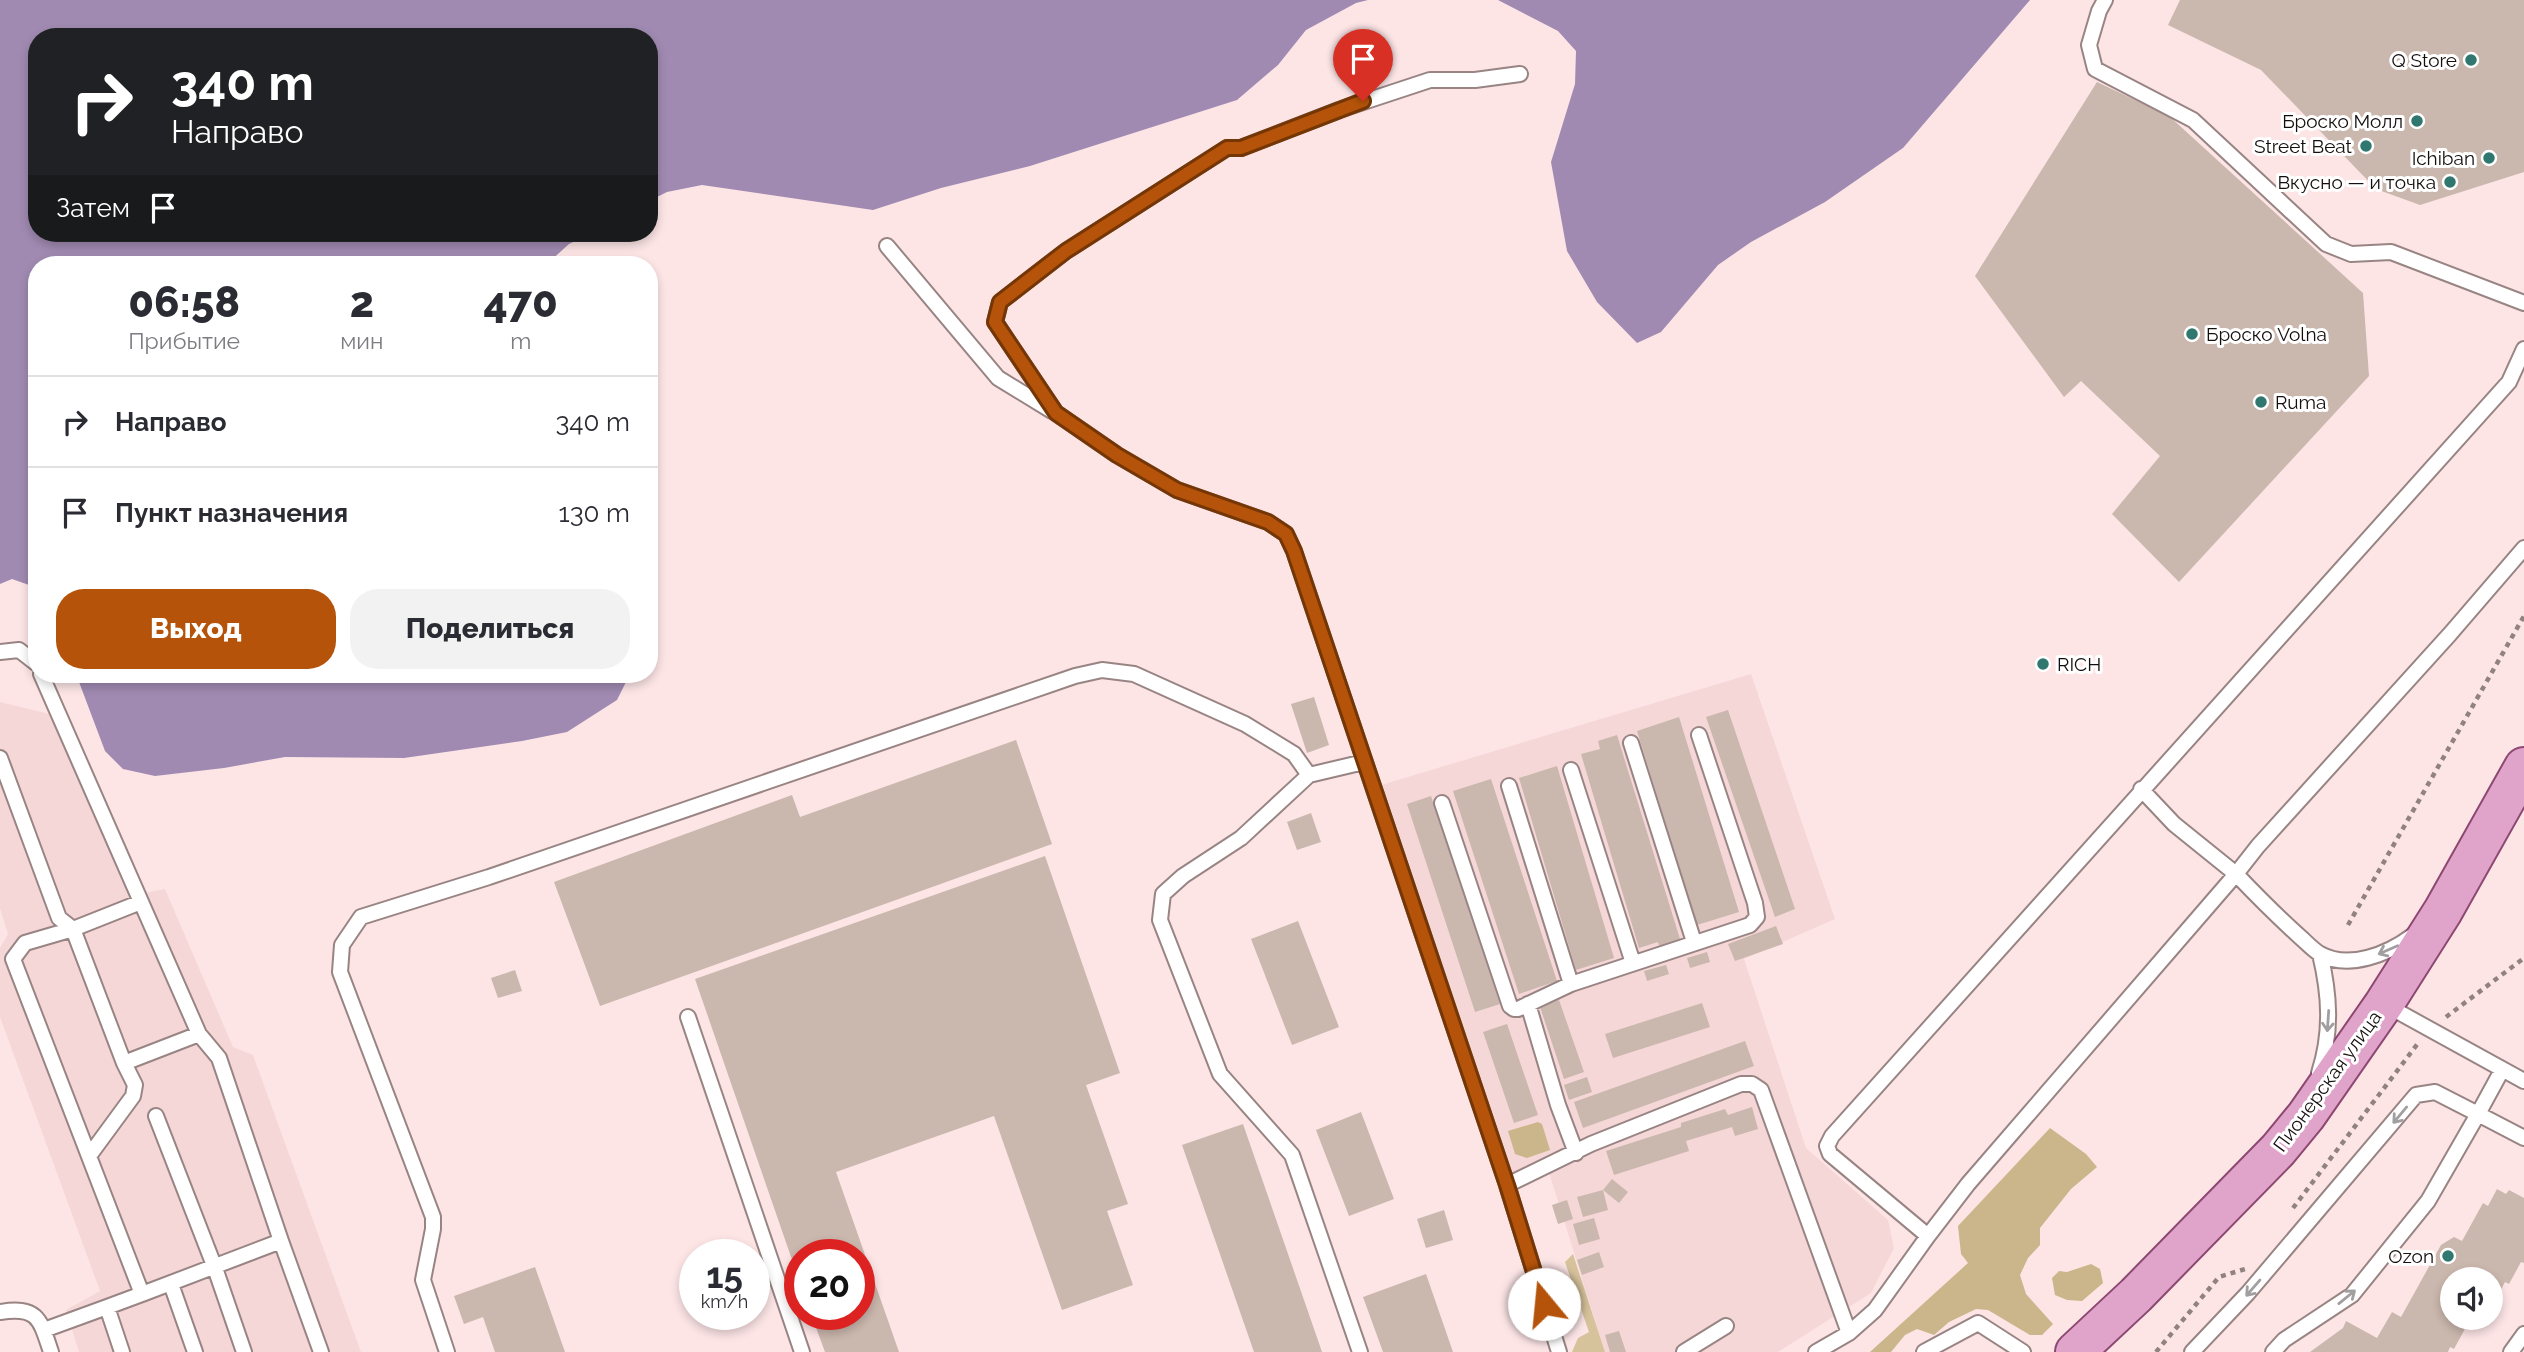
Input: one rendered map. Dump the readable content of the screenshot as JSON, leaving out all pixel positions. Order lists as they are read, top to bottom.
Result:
{
  "streets": {
    "main road": ["Пионерская улица"]
  },
  "places": [
    "Q Store",
    "Броско Молл",
    "Street Beat",
    "Ichiban",
    "Вкусно — и точка",
    "Броско Volna",
    "Ruma",
    "RICH",
    "Ozon"
  ],
  "page": {
    "turn": ["340 m", "Направо"],
    "then": "Затем",
    "eta": [
      "06:58",
      "Прибытие",
      "2",
      "мин",
      "470",
      "m"
    ],
    "list": [
      {
        "name": "Направо",
        "value": "340 m"
      },
      {
        "name": "Пункт назначения",
        "value": "130 m"
      }
    ],
    "buttons": ["Выход", "Поделиться"],
    "speed": "15 km/h",
    "limit": "20"
  }
}
